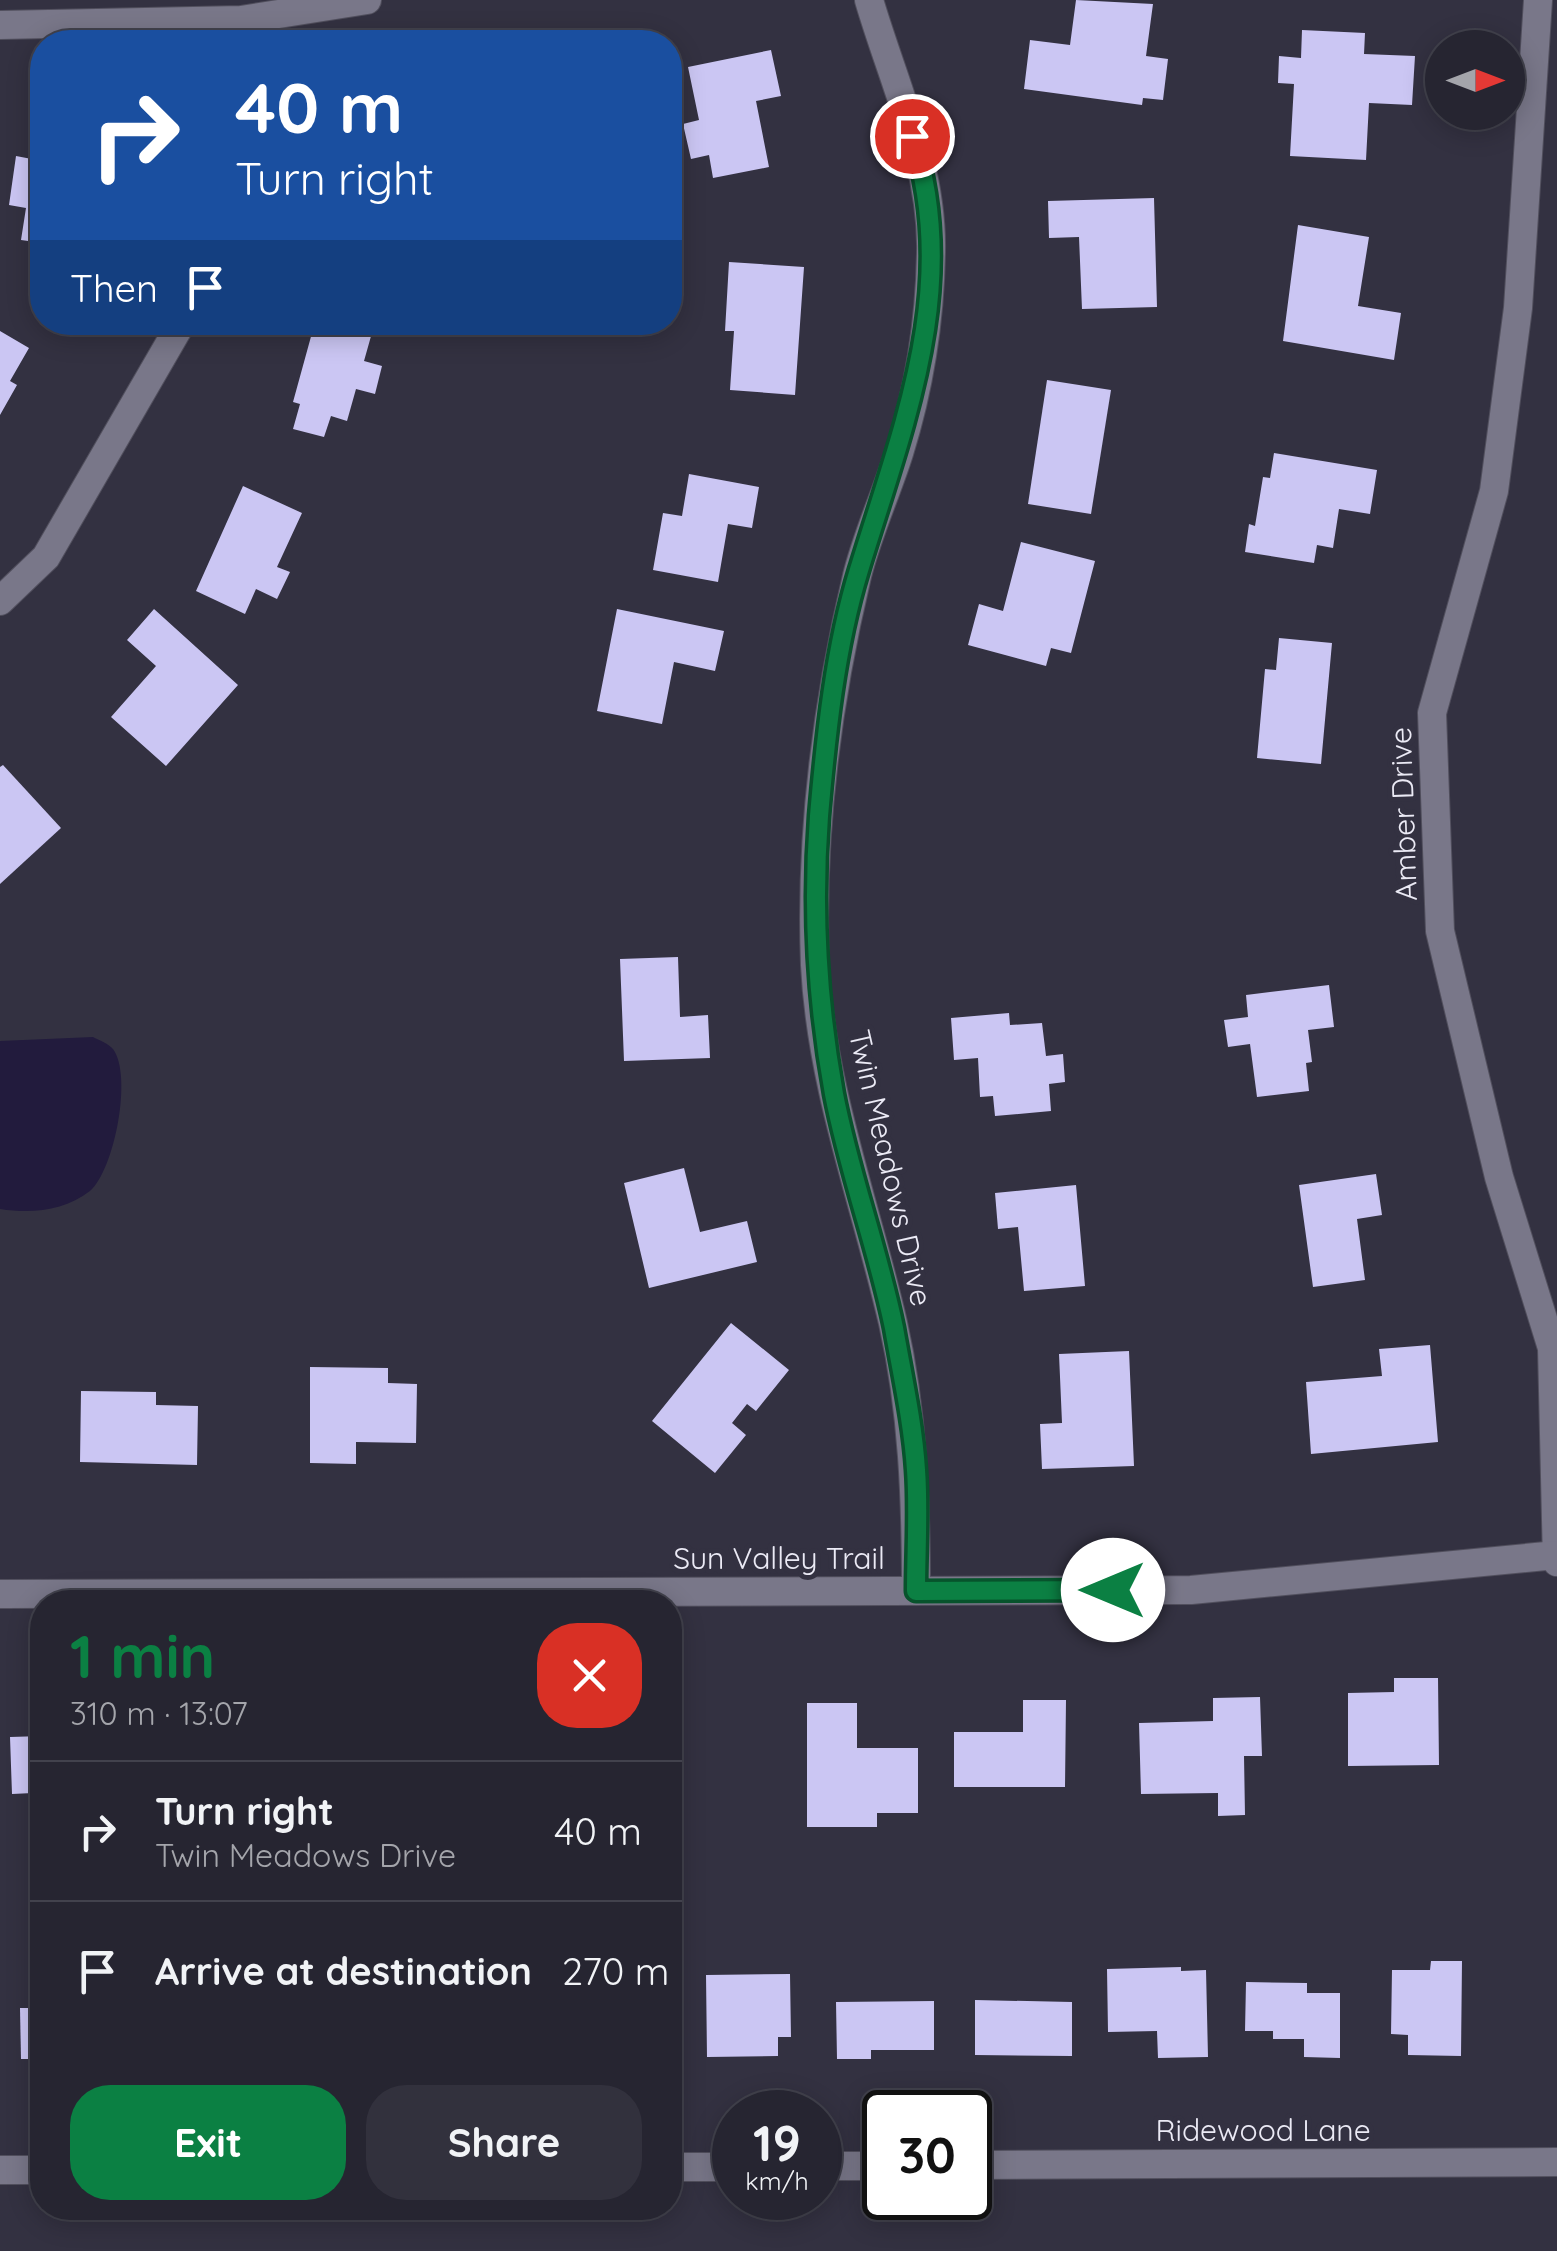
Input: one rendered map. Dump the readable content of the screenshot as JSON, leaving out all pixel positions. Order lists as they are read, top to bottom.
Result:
{
  "streets": {
    "street": [
      "Amber Drive",
      "Twin Meadows Drive",
      "Sun Valley Trail",
      "Ridewood Lane"
    ]
  },
  "crossings": [
    ["Amber Drive", "Sun Valley Trail"],
    ["Twin Meadows Drive", "Sun Valley Trail"]
  ],
  "north": "right",
  "page": {
    "turn": ["40 m", "Turn right"],
    "then": "Then",
    "heading": ["1 min", "310 m · 13:07"],
    "list": [
      {
        "name": "Turn right",
        "note": "Twin Meadows Drive",
        "value": "40 m"
      },
      {
        "name": "Arrive at destination",
        "value": "270 m"
      }
    ],
    "buttons": ["Exit", "Share"],
    "speed": "19 km/h",
    "limit": "30"
  }
}
